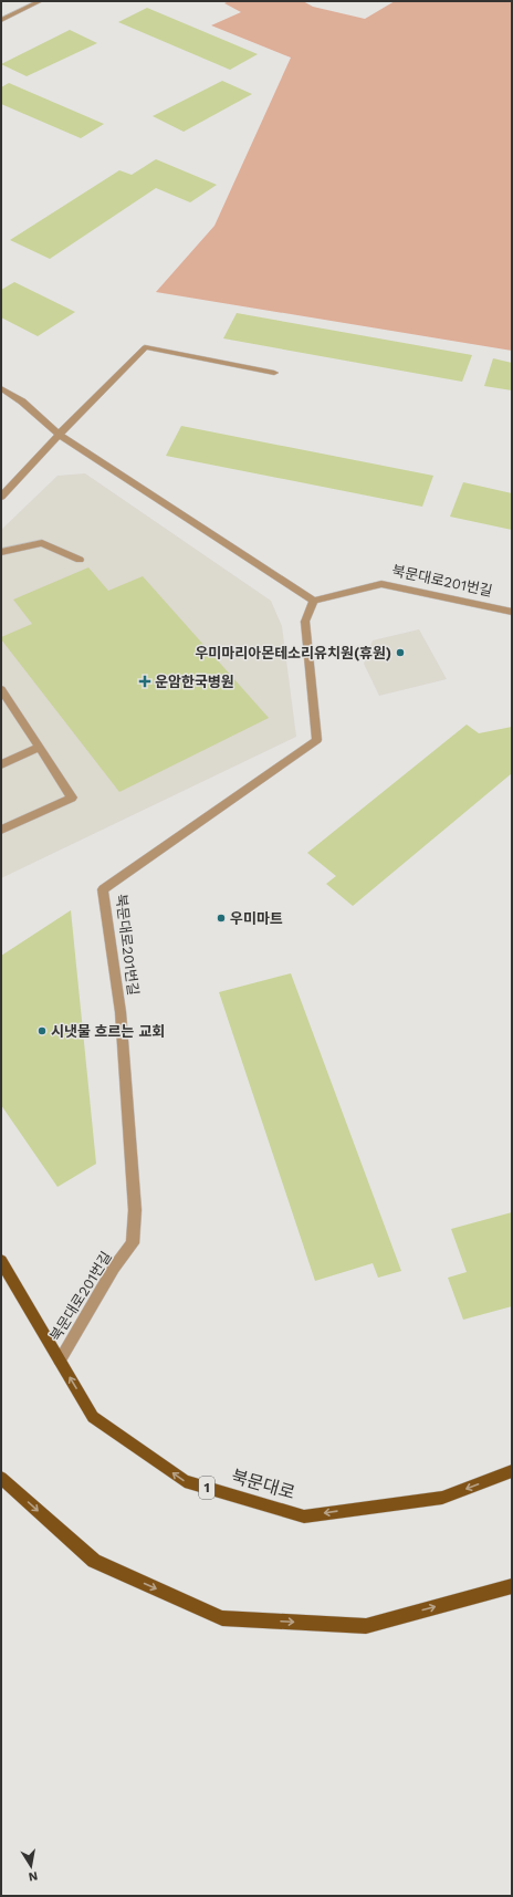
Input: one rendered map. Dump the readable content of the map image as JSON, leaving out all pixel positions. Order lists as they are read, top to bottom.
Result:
{
  "streets": {
    "main road": ["북문대로", "1"],
    "street": ["북문대로201번길"]
  },
  "crossings": [
    ["북문대로201번길", "북문대로"]
  ],
  "one_way": ["북문대로"],
  "places": {
    "other": ["우미마리아몬테소리유치원(휴원)", "우미마트", "시냇물 흐르는 교회"],
    "health": ["운암한국병원"]
  },
  "north": "bottom"
}
